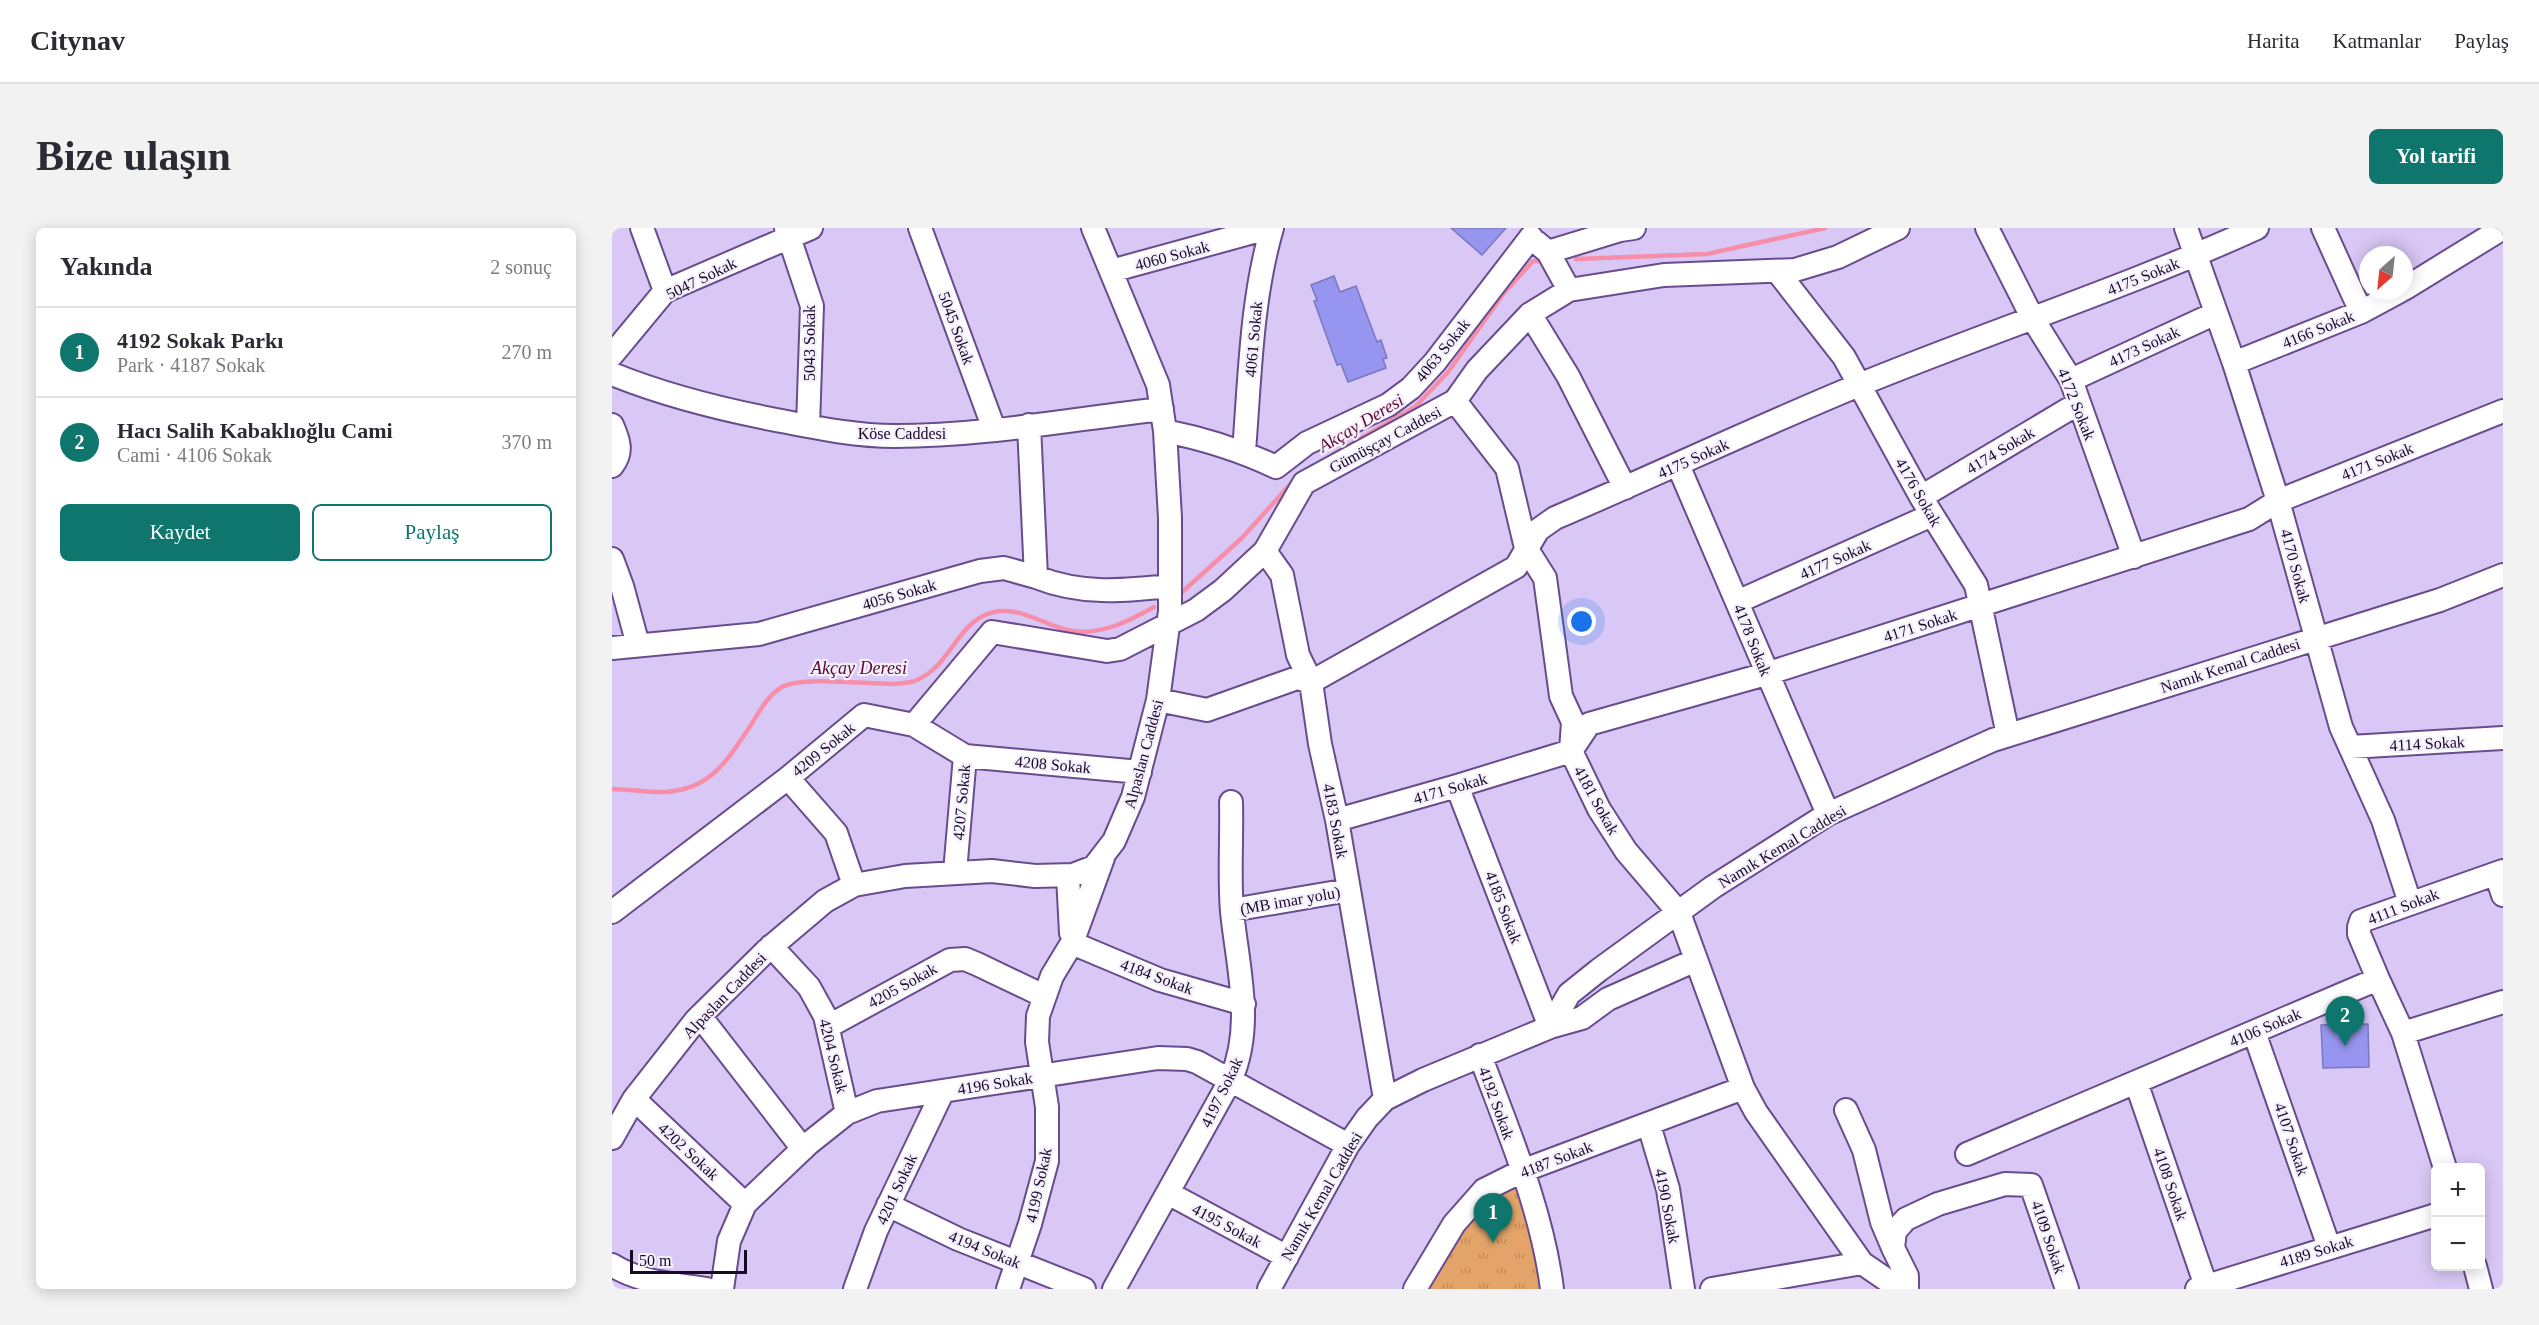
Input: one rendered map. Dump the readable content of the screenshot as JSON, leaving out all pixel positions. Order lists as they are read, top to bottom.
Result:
{
  "streets": {
    "street": [
      "4060 Sokak",
      "4175 Sokak",
      "5047 Sokak",
      "5045 Sokak",
      "4166 Sokak",
      "4061 Sokak",
      "5043 Sokak",
      "4173 Sokak",
      "4063 Sokak",
      "4172 Sokak",
      "Köse Caddesi",
      "Gümüşçay Caddesi",
      "4174 Sokak",
      "4171 Sokak",
      "4176 Sokak",
      "4177 Sokak",
      "4170 Sokak",
      "4056 Sokak",
      "4178 Sokak",
      "Namık Kemal Caddesi",
      "4114 Sokak",
      "4209 Sokak",
      "Alpaslan Caddesi",
      "4208 Sokak",
      "4181 Sokak",
      "4207 Sokak",
      "4183 Sokak",
      "(MB imar yolu)",
      "4111 Sokak",
      "4185 Sokak",
      "4184 Sokak",
      "4205 Sokak",
      "4106 Sokak",
      "4204 Sokak",
      "4196 Sokak",
      "4197 Sokak",
      "4192 Sokak",
      "4107 Sokak",
      "4202 Sokak",
      "4187 Sokak",
      "4108 Sokak",
      "4199 Sokak",
      "4201 Sokak",
      "4190 Sokak",
      "4195 Sokak",
      "4109 Sokak",
      "4194 Sokak",
      "4189 Sokak"
    ]
  },
  "crossings": [
    ["4060 Sokak", "4061 Sokak"],
    ["4060 Sokak", "Alpaslan Caddesi"],
    ["4175 Sokak", "4172 Sokak"],
    ["4175 Sokak", "4176 Sokak"],
    ["4175 Sokak", "4170 Sokak"],
    ["4175 Sokak", "4178 Sokak"],
    ["4175 Sokak", "Alpaslan Caddesi"],
    ["4175 Sokak", "4181 Sokak"],
    ["4175 Sokak", "4183 Sokak"],
    ["5047 Sokak", "5043 Sokak"],
    ["5045 Sokak", "Köse Caddesi"],
    ["4166 Sokak", "4170 Sokak"],
    ["4061 Sokak", "4063 Sokak"],
    ["5043 Sokak", "Köse Caddesi"],
    ["4173 Sokak", "4172 Sokak"],
    ["4173 Sokak", "4170 Sokak"],
    ["4063 Sokak", "Köse Caddesi"],
    ["4063 Sokak", "Alpaslan Caddesi"],
    ["4172 Sokak", "4174 Sokak"],
    ["4172 Sokak", "4171 Sokak"],
    ["Köse Caddesi", "Alpaslan Caddesi"],
    ["Gümüşçay Caddesi", "4176 Sokak"],
    ["Gümüşçay Caddesi", "Alpaslan Caddesi"],
    ["Gümüşçay Caddesi", "4181 Sokak"],
    ["Gümüşçay Caddesi", "4183 Sokak"],
    ["4174 Sokak", "4176 Sokak"],
    ["4174 Sokak", "4177 Sokak"],
    ["4171 Sokak", "4176 Sokak"],
    ["4171 Sokak", "4170 Sokak"],
    ["4171 Sokak", "4178 Sokak"],
    ["4171 Sokak", "4181 Sokak"],
    ["4171 Sokak", "4183 Sokak"],
    ["4171 Sokak", "4185 Sokak"],
    ["4176 Sokak", "4177 Sokak"],
    ["4176 Sokak", "Namık Kemal Caddesi"],
    ["4177 Sokak", "4178 Sokak"],
    ["4170 Sokak", "Namık Kemal Caddesi"],
    ["4170 Sokak", "4114 Sokak"],
    ["4170 Sokak", "4111 Sokak"],
    ["4056 Sokak", "Alpaslan Caddesi"],
    ["4178 Sokak", "Namık Kemal Caddesi"],
    ["Namık Kemal Caddesi", "4181 Sokak"],
    ["Namık Kemal Caddesi", "4183 Sokak"],
    ["Namık Kemal Caddesi", "4185 Sokak"],
    ["Namık Kemal Caddesi", "4196 Sokak"],
    ["Namık Kemal Caddesi", "4192 Sokak"],
    ["Namık Kemal Caddesi", "4195 Sokak"],
    ["4209 Sokak", "4207 Sokak"],
    ["Alpaslan Caddesi", "4208 Sokak"],
    ["Alpaslan Caddesi", "4207 Sokak"],
    ["Alpaslan Caddesi", "4204 Sokak"],
    ["Alpaslan Caddesi", "4202 Sokak"],
    ["Alpaslan Caddesi", "4199 Sokak"],
    ["4208 Sokak", "4207 Sokak"],
    ["4181 Sokak", "4187 Sokak"],
    ["4183 Sokak", "(MB imar yolu)"],
    ["(MB imar yolu)", "4197 Sokak"],
    ["4111 Sokak", "4106 Sokak"],
    ["4184 Sokak", "4197 Sokak"],
    ["4184 Sokak", "4199 Sokak"],
    ["4205 Sokak", "4204 Sokak"],
    ["4205 Sokak", "4199 Sokak"],
    ["4106 Sokak", "4107 Sokak"],
    ["4106 Sokak", "4108 Sokak"],
    ["4204 Sokak", "4196 Sokak"],
    ["4196 Sokak", "4197 Sokak"],
    ["4196 Sokak", "4202 Sokak"],
    ["4196 Sokak", "4199 Sokak"],
    ["4196 Sokak", "4201 Sokak"],
    ["4197 Sokak", "4195 Sokak"],
    ["4192 Sokak", "4187 Sokak"],
    ["4107 Sokak", "4189 Sokak"],
    ["4187 Sokak", "4190 Sokak"],
    ["4108 Sokak", "4189 Sokak"],
    ["4199 Sokak", "4194 Sokak"],
    ["4201 Sokak", "4194 Sokak"]
  ],
  "water": ["Akçay Deresi"],
  "scale_bar": "50 m",
  "north": "bottom left",
  "page": {
    "header": "Citynav",
    "nav": ["Harita", "Katmanlar", "Paylaş"],
    "buttons": [
      "Yol tarifi",
      ["Kaydet", "Paylaş"]
    ],
    "title": "Bize ulaşın",
    "heading": ["Yakında", "2 sonuç"],
    "list": [
      {
        "mark": "1",
        "name": "4192 Sokak Parkı",
        "note": "Park · 4187 Sokak",
        "value": "270 m"
      },
      {
        "mark": "2",
        "name": "Hacı Salih Kabaklıoğlu Cami",
        "note": "Cami · 4106 Sokak",
        "value": "370 m"
      }
    ],
    "pins": ["2", "1"],
    "map_buttons": ["+", "−"],
    "scale": "50 m"
  }
}
